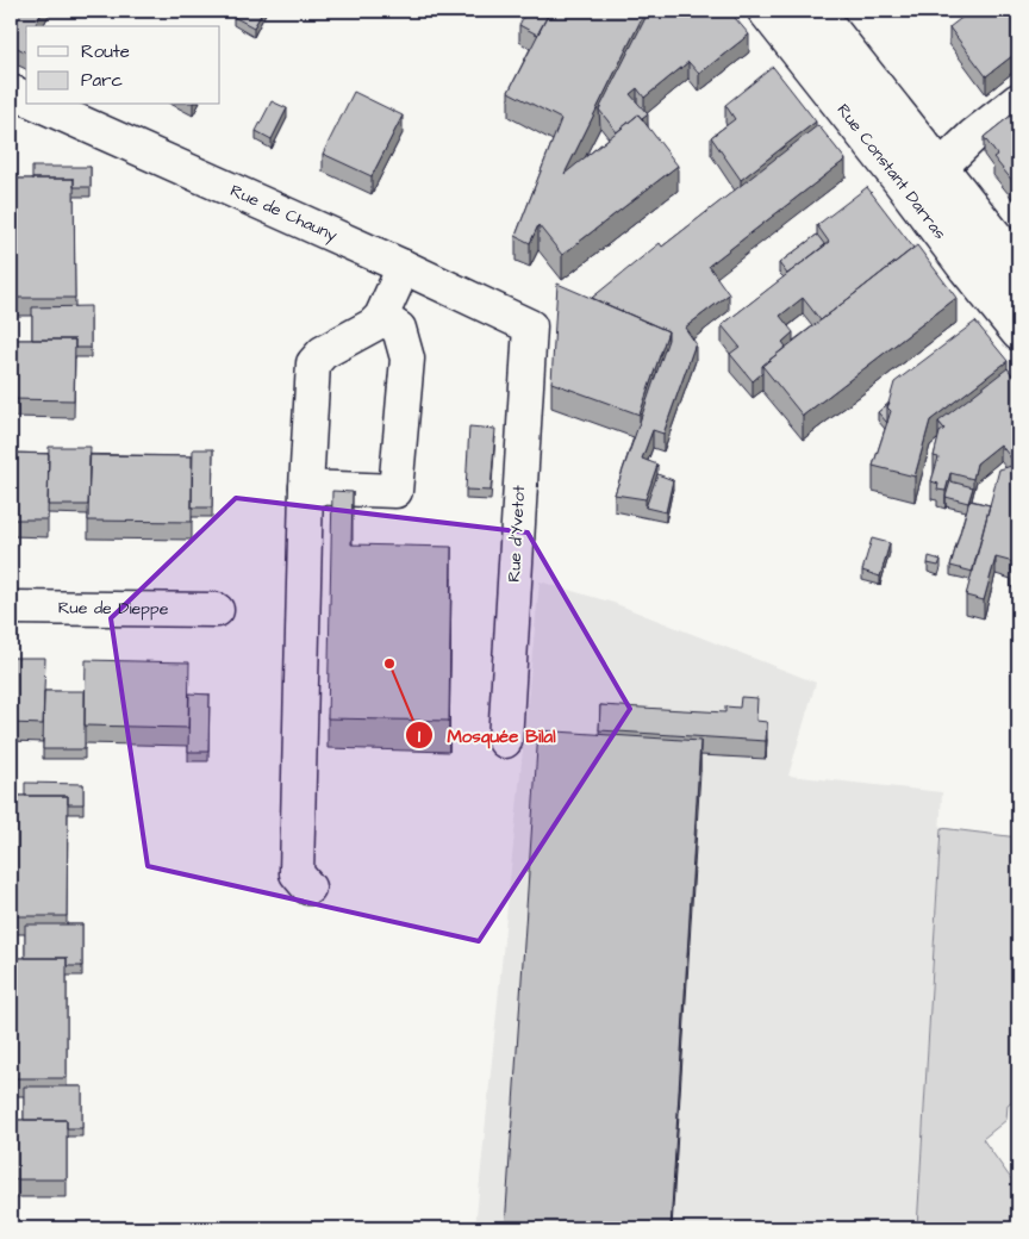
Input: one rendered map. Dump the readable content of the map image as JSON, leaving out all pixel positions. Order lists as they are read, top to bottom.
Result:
{
  "streets": {
    "street": [
      "Rue Constant Darras",
      "Rue de Chauny",
      "Rue d'Yvetot",
      "Rue de Dieppe"
    ]
  },
  "crossings": [
    ["Rue de Chauny", "Rue d'Yvetot"]
  ],
  "places": ["Mosquée Bilal"],
  "legend": ["Route", "Parc"]
}
